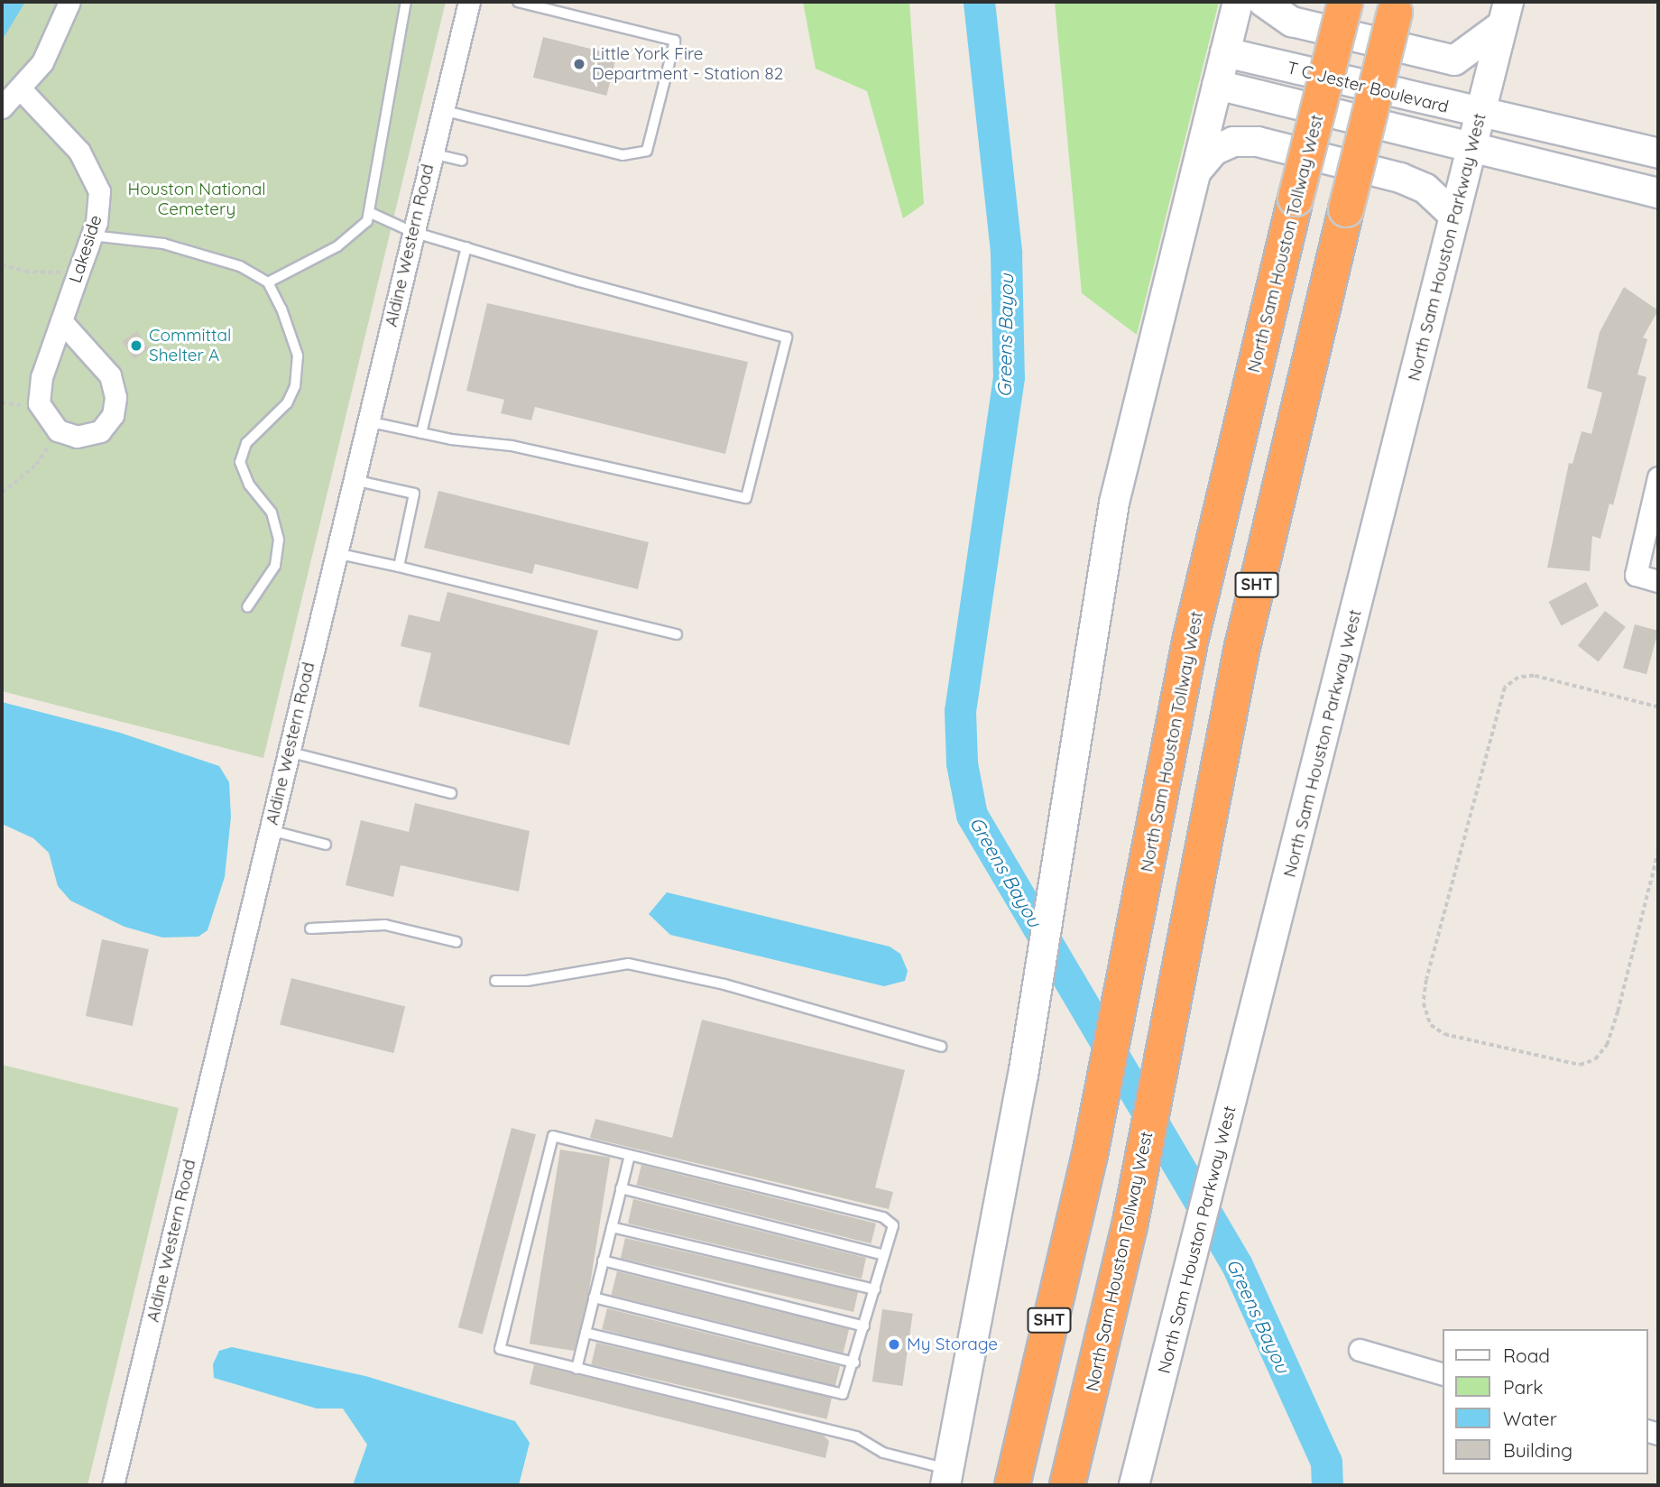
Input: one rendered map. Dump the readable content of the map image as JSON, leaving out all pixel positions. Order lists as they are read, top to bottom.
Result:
{
  "streets": {
    "highway": ["North Sam Houston Tollway West", "SHT"],
    "main road": ["T C Jester Boulevard", "North Sam Houston Parkway West"],
    "street": ["Aldine Western Road", "Lakeside"]
  },
  "crossings": [
    ["T C Jester Boulevard", "North Sam Houston Parkway West"]
  ],
  "water": ["Greens Bayou"],
  "parks": ["Houston National Cemetery"],
  "places": ["Little York Fire Department - Station 82", "Committal Shelter A", "My Storage"],
  "legend": [
    "Road",
    "Park",
    "Water",
    "Building"
  ]
}
